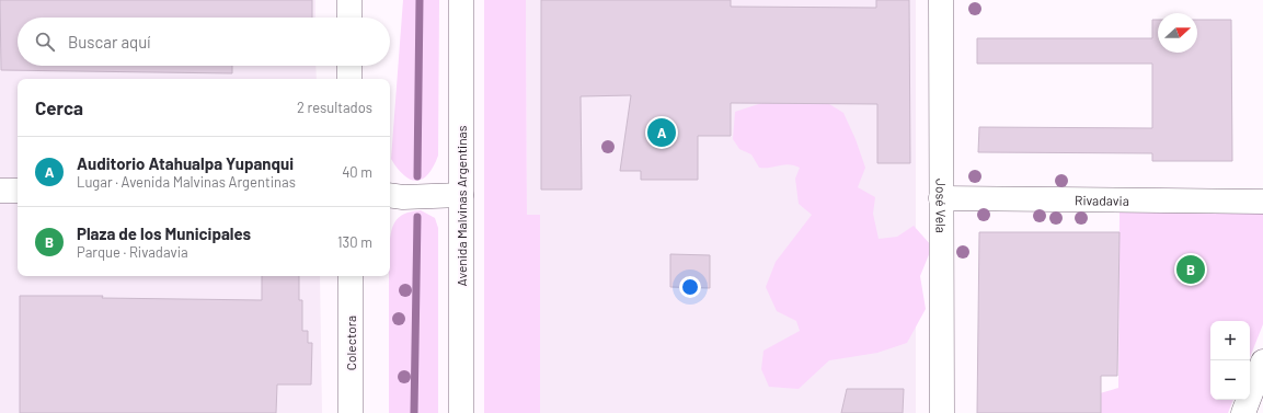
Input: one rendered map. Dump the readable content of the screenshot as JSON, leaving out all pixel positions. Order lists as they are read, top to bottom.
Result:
{
  "streets": {
    "street": [
      "Rivadavia",
      "Avenida Malvinas Argentinas",
      "José Vela",
      "Colectora"
    ]
  },
  "crossings": [
    ["Rivadavia", "José Vela"]
  ],
  "north": "right",
  "page": {
    "search": "Buscar aquí",
    "heading": ["Cerca", "2 resultados"],
    "pins": ["A", "B"],
    "list": [
      {
        "mark": "A",
        "name": "Auditorio Atahualpa Yupanqui",
        "note": "Lugar · Avenida Malvinas Argentinas",
        "value": "40 m"
      },
      {
        "mark": "B",
        "name": "Plaza de los Municipales",
        "note": "Parque · Rivadavia",
        "value": "130 m"
      }
    ],
    "map_buttons": ["+", "−"]
  }
}
